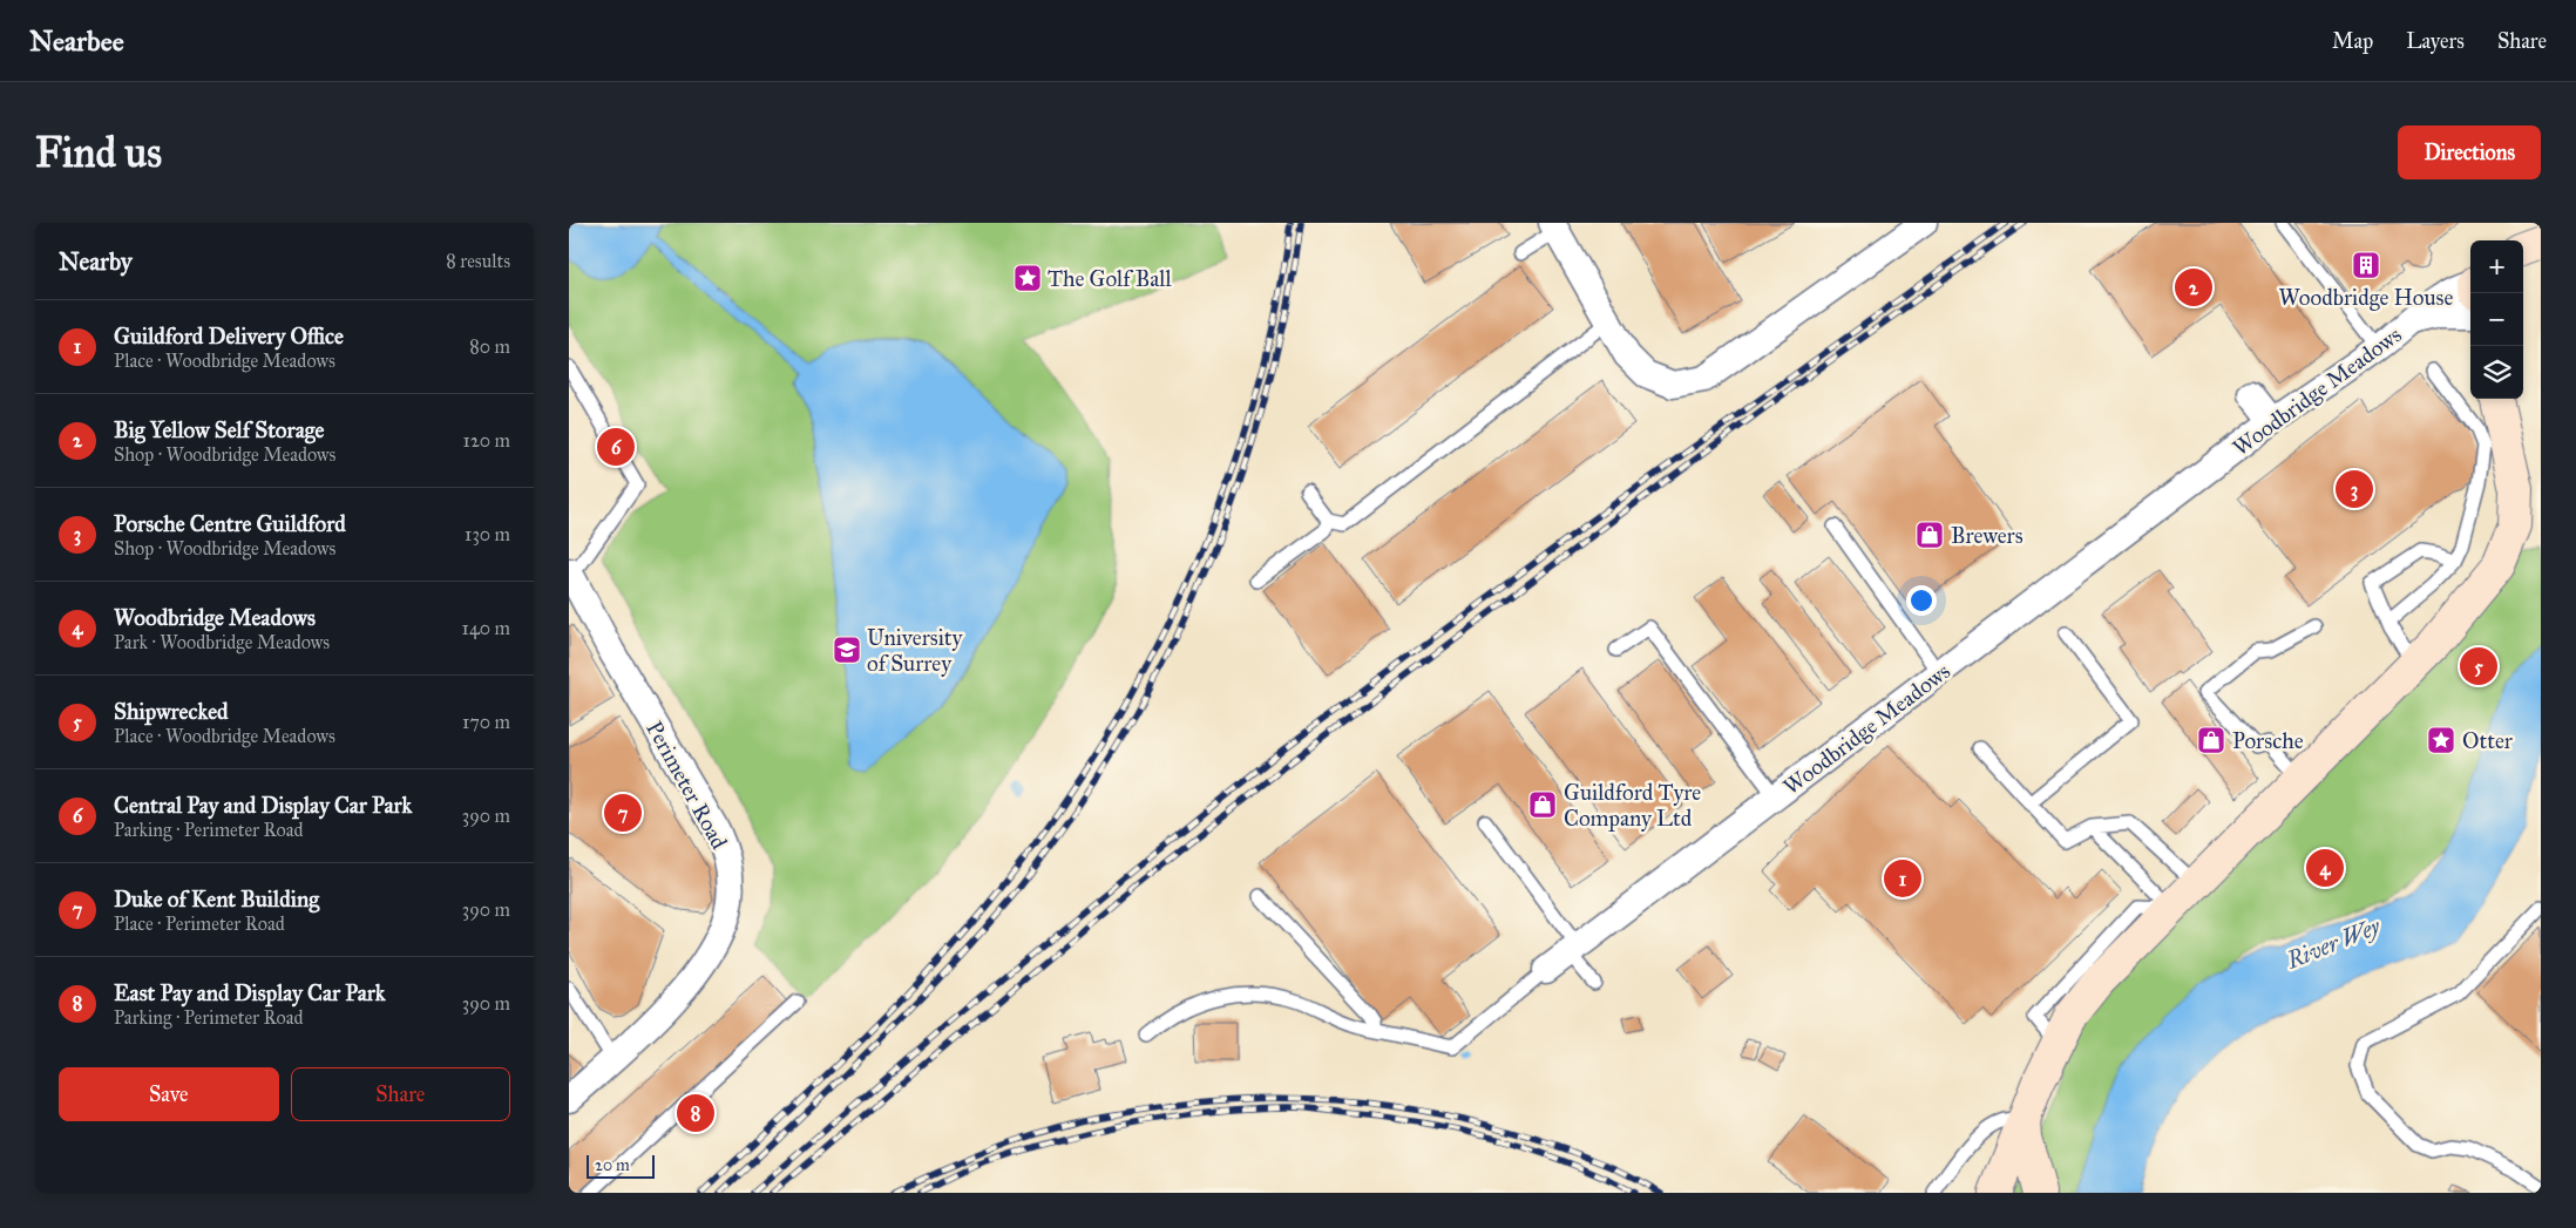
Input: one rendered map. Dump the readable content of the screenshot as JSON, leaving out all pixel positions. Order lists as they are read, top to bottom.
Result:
{
  "streets": {
    "street": ["Woodbridge Meadows", "Perimeter Road"]
  },
  "water": ["River Wey"],
  "places": {
    "building": ["Woodbridge House"],
    "place": ["The Golf Ball", "Otter"],
    "shop": ["Brewers", "Porsche", "Guildford Tyre Company Ltd"],
    "school or university": ["University of Surrey"]
  },
  "scale_bar": "20 m",
  "page": {
    "header": "Nearbee",
    "nav": ["Map", "Layers", "Share"],
    "buttons": [
      "Directions",
      ["Save", "Share"]
    ],
    "title": "Find us",
    "heading": ["Nearby", "8 results"],
    "map_buttons": ["+", "−"],
    "pins": [
      "2",
      "6",
      "3",
      "5",
      "7",
      "4",
      "1",
      "8"
    ],
    "list": [
      {
        "mark": "1",
        "name": "Guildford Delivery Office",
        "note": "Place · Woodbridge Meadows",
        "value": "80 m"
      },
      {
        "mark": "2",
        "name": "Big Yellow Self Storage",
        "note": "Shop · Woodbridge Meadows",
        "value": "120 m"
      },
      {
        "mark": "3",
        "name": "Porsche Centre Guildford",
        "note": "Shop · Woodbridge Meadows",
        "value": "130 m"
      },
      {
        "mark": "4",
        "name": "Woodbridge Meadows",
        "note": "Park · Woodbridge Meadows",
        "value": "140 m"
      },
      {
        "mark": "5",
        "name": "Shipwrecked",
        "note": "Place · Woodbridge Meadows",
        "value": "170 m"
      },
      {
        "mark": "6",
        "name": "Central Pay and Display Car Park",
        "note": "Parking · Perimeter Road",
        "value": "390 m"
      },
      {
        "mark": "7",
        "name": "Duke of Kent Building",
        "note": "Place · Perimeter Road",
        "value": "390 m"
      },
      {
        "mark": "8",
        "name": "East Pay and Display Car Park",
        "note": "Parking · Perimeter Road",
        "value": "390 m"
      }
    ],
    "scale": "20 m"
  }
}
